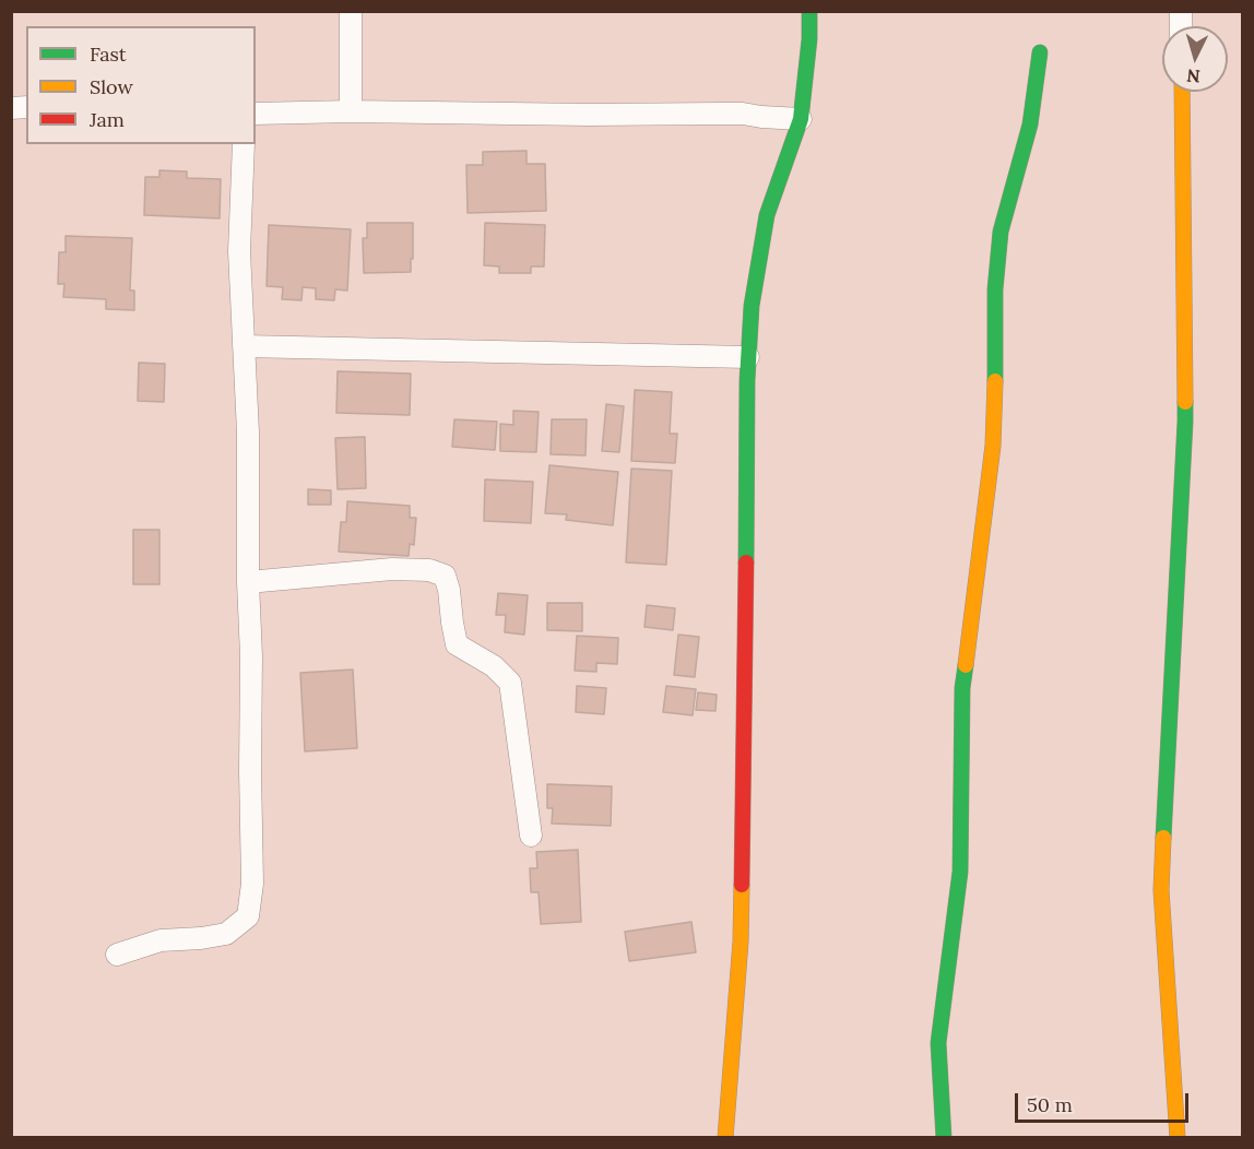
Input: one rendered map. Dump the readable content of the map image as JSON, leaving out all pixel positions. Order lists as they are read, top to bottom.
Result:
{
  "legend": ["Fast", "Slow", "Jam"],
  "scale_bar": "50 m",
  "north": "bottom"
}
